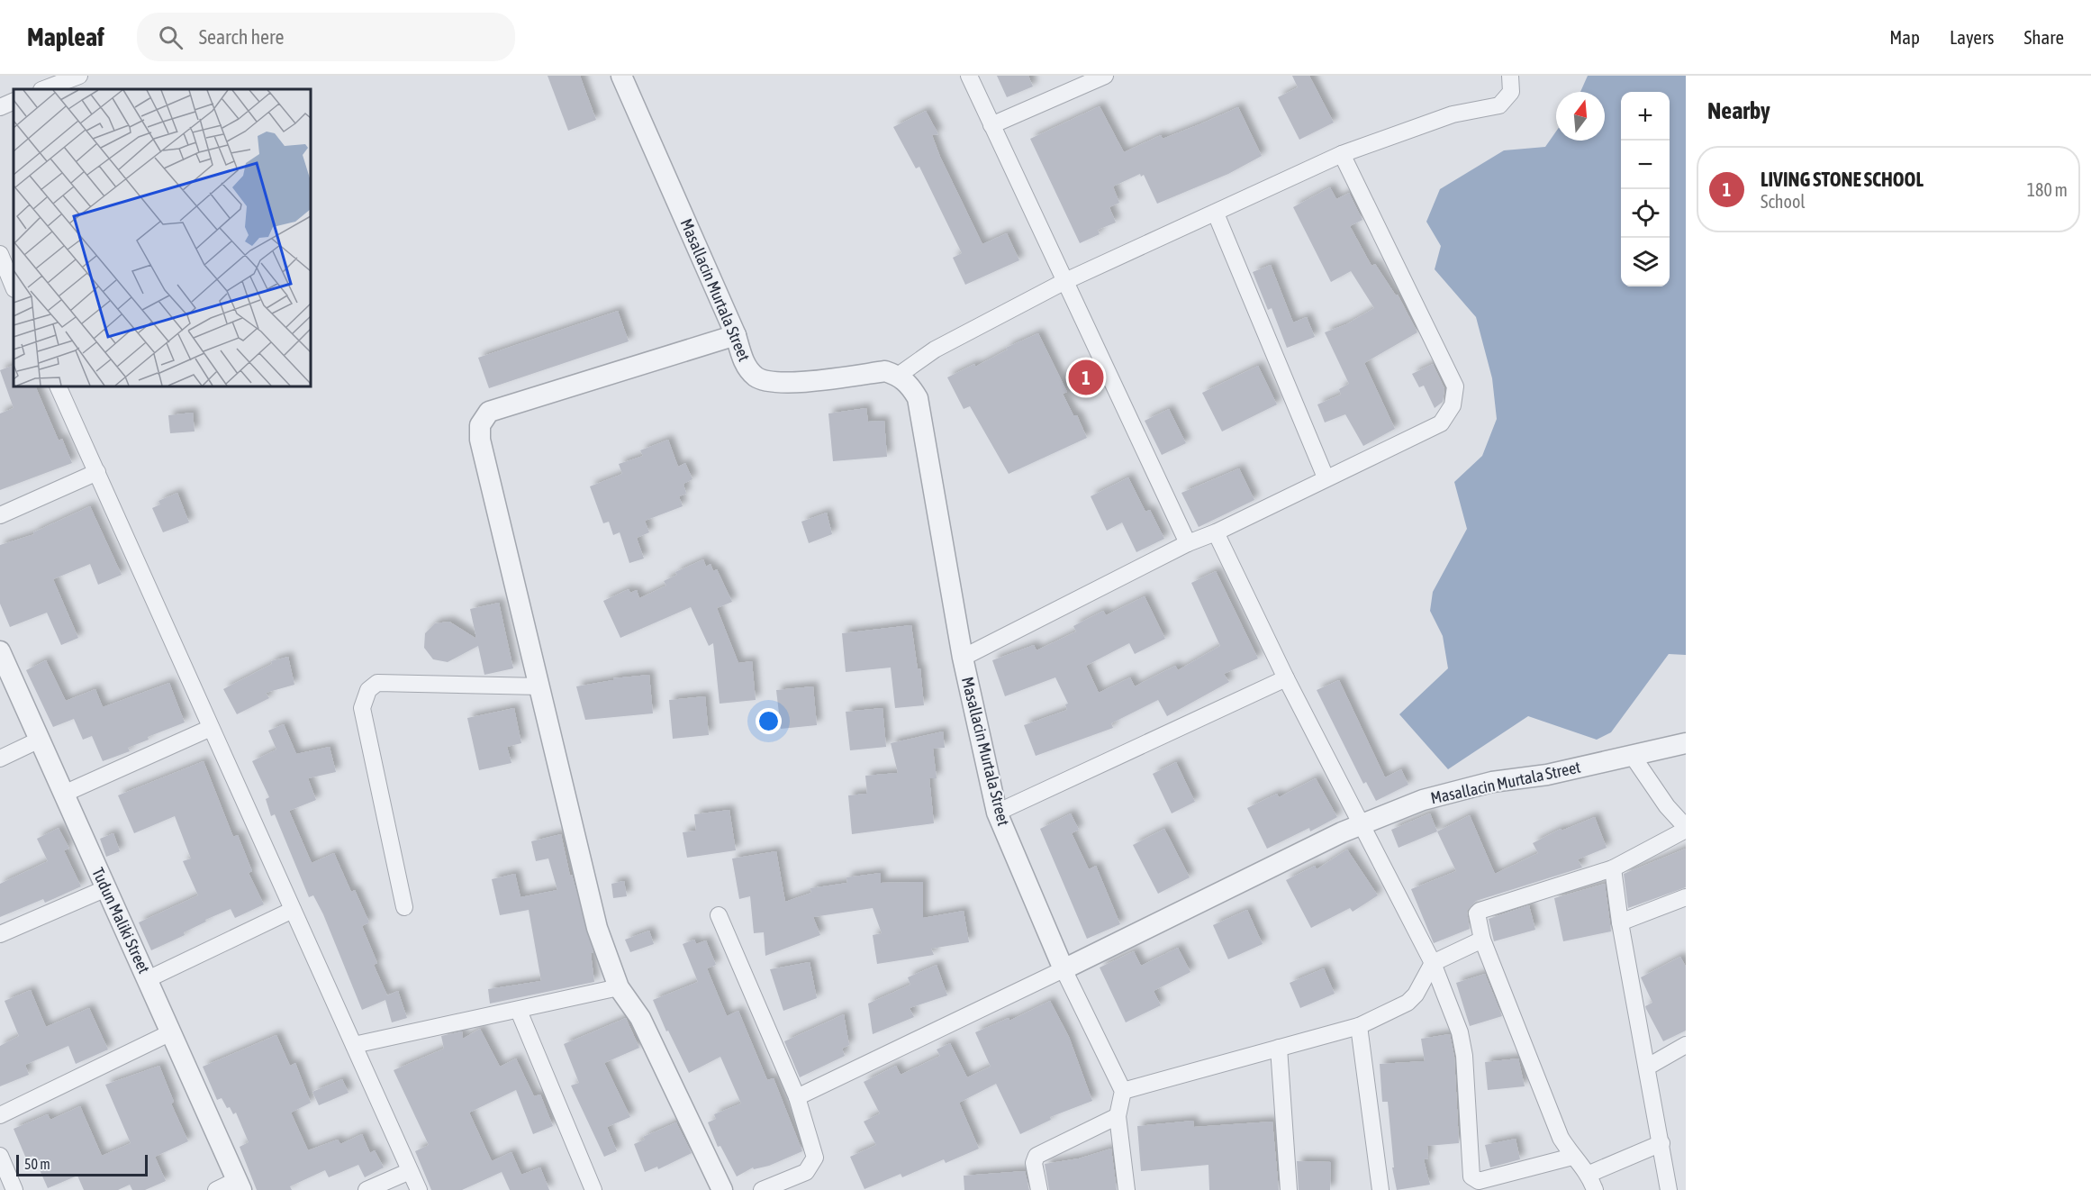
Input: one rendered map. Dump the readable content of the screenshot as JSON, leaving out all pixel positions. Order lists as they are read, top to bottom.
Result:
{
  "streets": {
    "street": ["Masallacin Murtala Street", "Tudun Maliki Street"]
  },
  "scale_bar": "50 m",
  "north": "top",
  "page": {
    "header": "Mapleaf",
    "search": "Search here",
    "nav": ["Map", "Layers", "Share"],
    "heading": "Nearby",
    "map_buttons": ["+", "−"],
    "list": [
      {
        "mark": "1",
        "name": "LIVING STONE SCHOOL",
        "note": "School",
        "value": "180 m"
      }
    ],
    "pins": "1",
    "scale": "50 m"
  }
}
